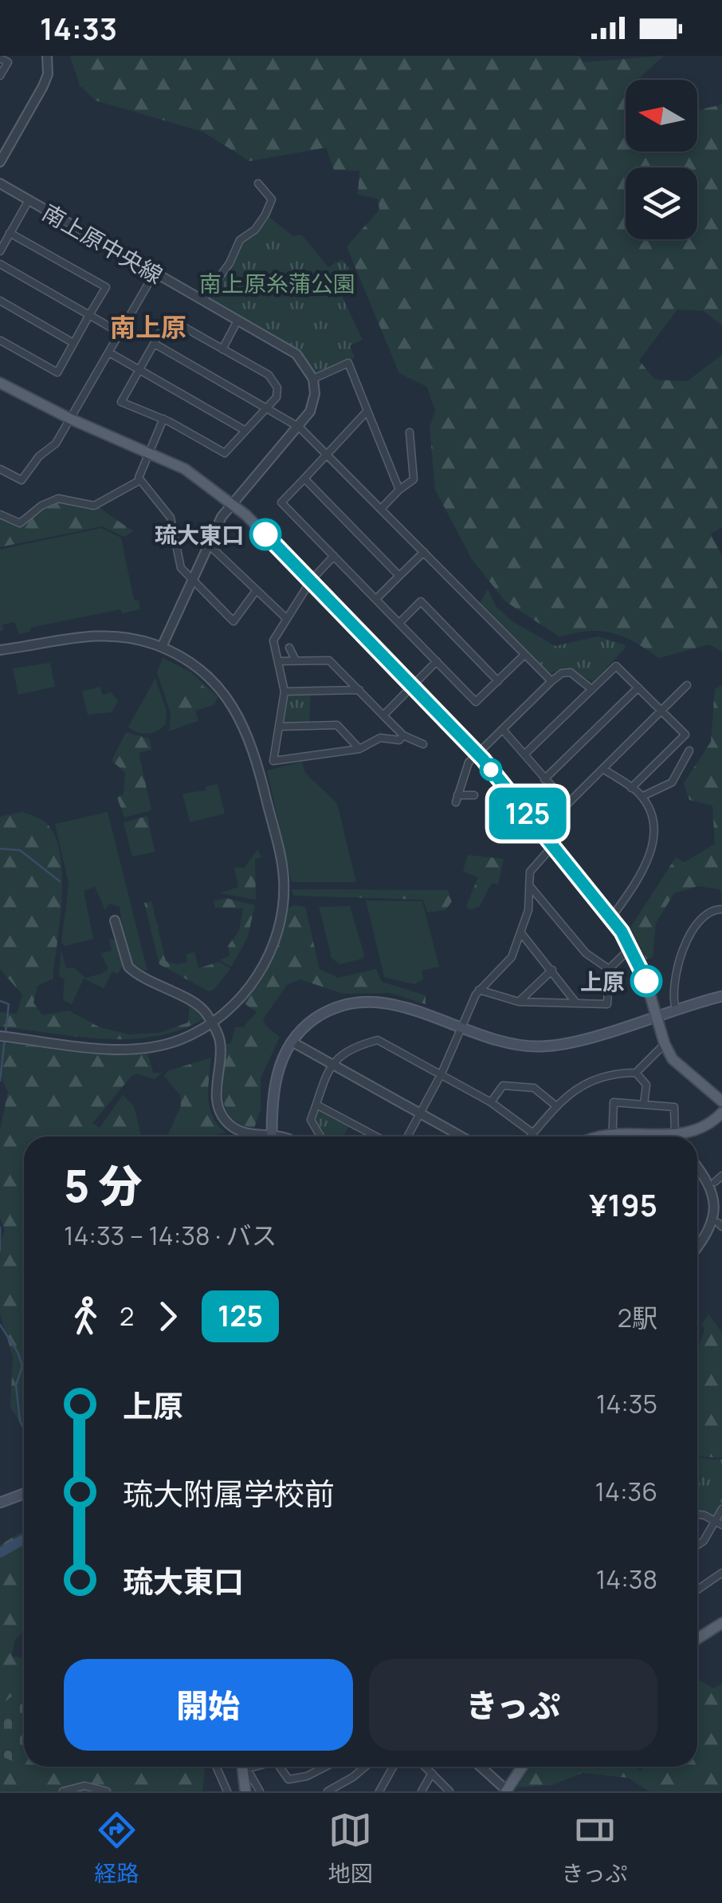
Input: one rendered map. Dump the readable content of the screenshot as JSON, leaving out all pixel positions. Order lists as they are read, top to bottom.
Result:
{
  "streets": {
    "street": ["南上原中央線"]
  },
  "districts": ["南上原"],
  "parks": ["南上原糸蒲公園"],
  "places": ["琉大東口", "上原"],
  "lines": ["bus line 125"],
  "north": "left",
  "page": {
    "status": "14:33",
    "on_map": "125",
    "heading": ["5 分", "14:33 – 14:38 · バス", "¥195"],
    "legs": ["2", "125", "2駅"],
    "list": [
      {
        "name": "上原",
        "value": "14:35"
      },
      {
        "name": "琉大附属学校前",
        "value": "14:36"
      },
      {
        "name": "琉大東口",
        "value": "14:38"
      }
    ],
    "buttons": ["開始", "きっぷ"],
    "tabs": ["経路", "地図", "きっぷ"]
  }
}
